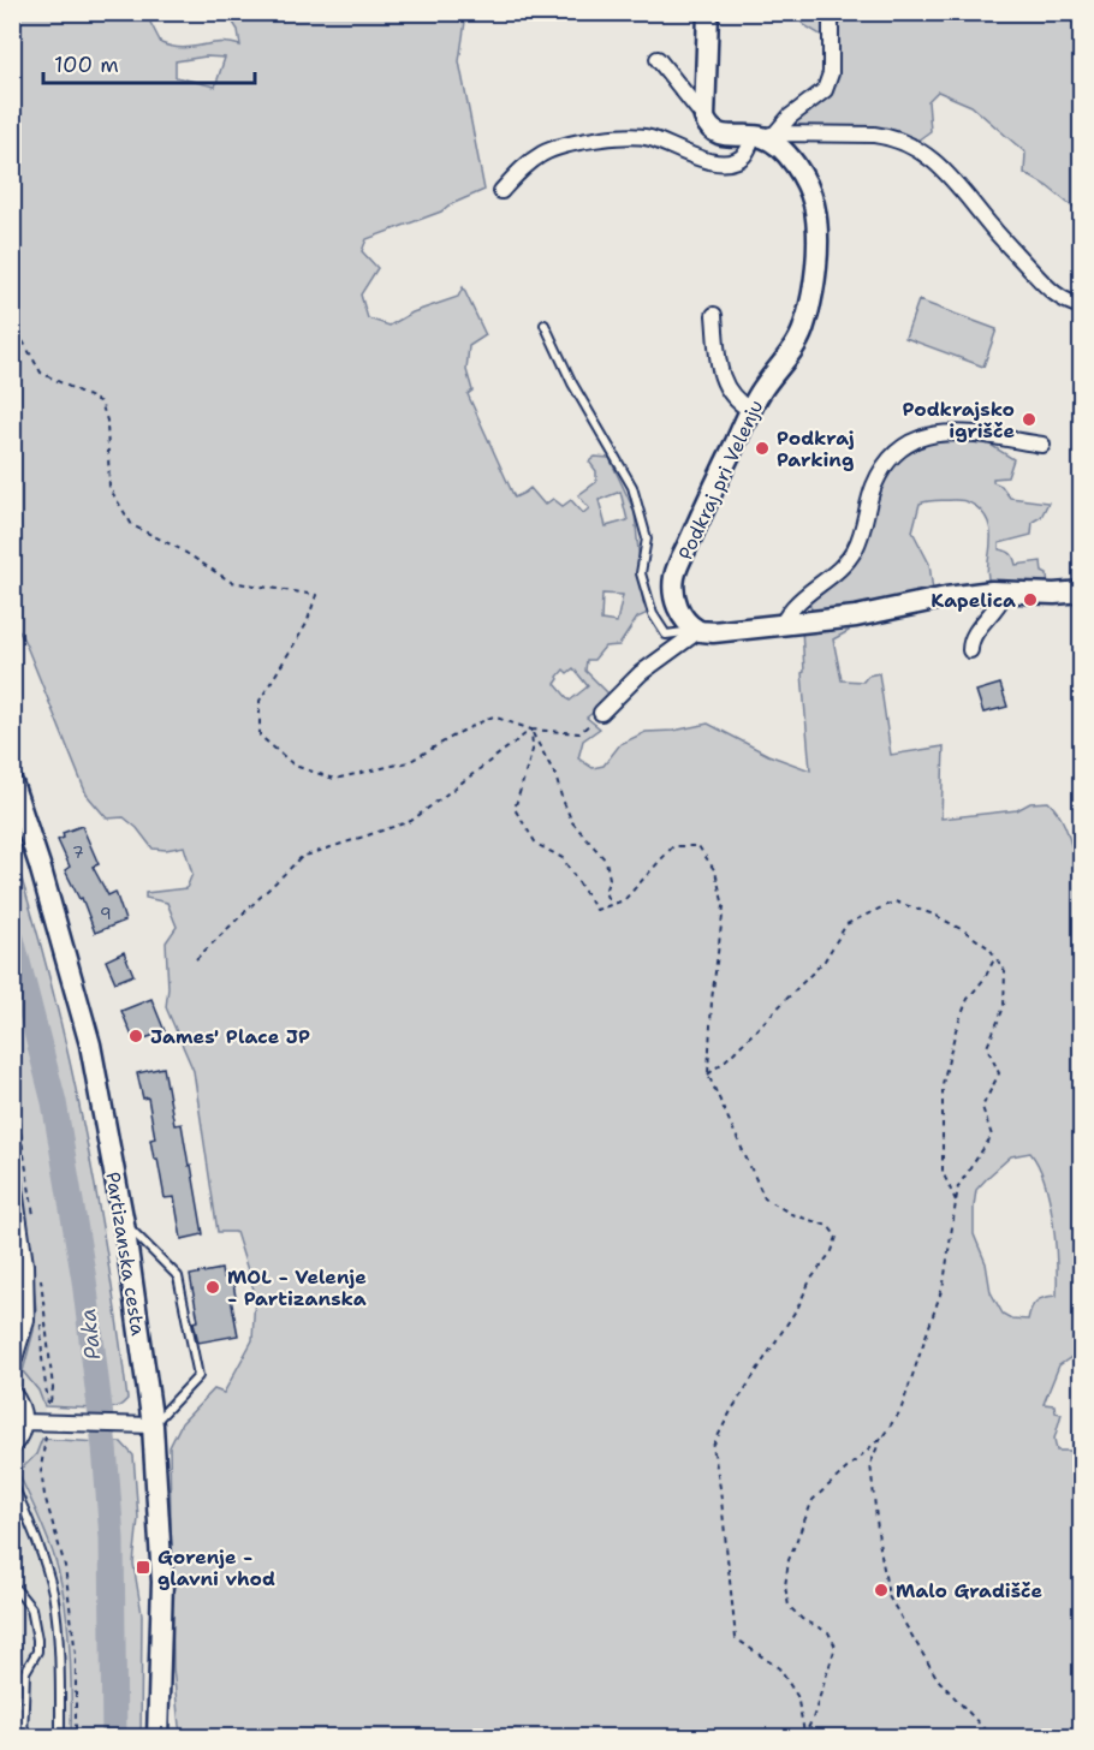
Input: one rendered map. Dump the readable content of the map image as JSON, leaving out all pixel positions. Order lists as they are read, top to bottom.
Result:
{
  "streets": {
    "street": ["Podkraj pri Velenju", "Partizanska cesta"]
  },
  "water": ["Paka"],
  "places": {
    "other": [
      "Podkrajsko igrišče",
      "Podkraj Parking",
      "Kapelica",
      "James' Place JP",
      "MOL - Velenje - Partizanska",
      "Malo Gradišče"
    ],
    "transit": ["Gorenje - glavni vhod"]
  },
  "house_numbers": ["7", "9"],
  "scale_bar": "100 m"
}
